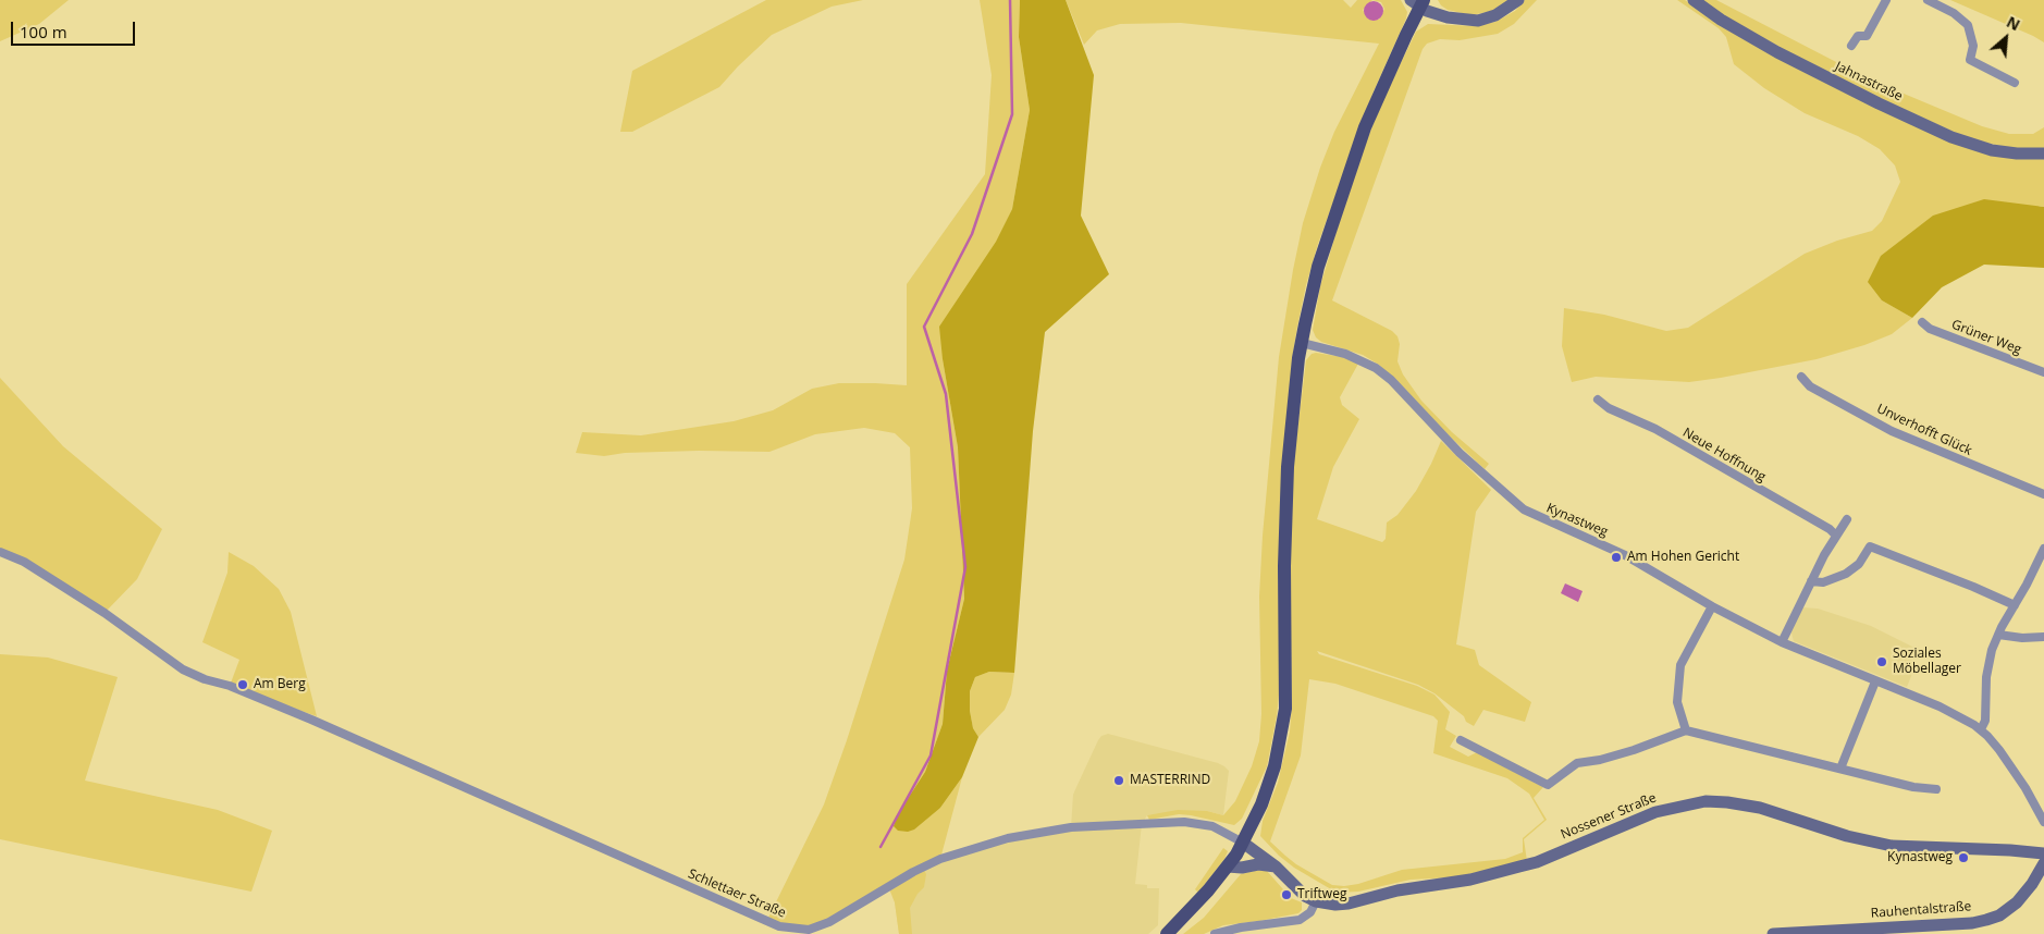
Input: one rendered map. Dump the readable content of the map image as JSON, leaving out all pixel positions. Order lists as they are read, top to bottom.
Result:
{
  "streets": {
    "street": [
      "Jahnastraße",
      "Grüner Weg",
      "Unverhofft Glück",
      "Neue Hoffnung",
      "Kynastweg",
      "Nossener Straße",
      "Schlettaer Straße",
      "Rauhentalstraße"
    ]
  },
  "places": [
    "Am Hohen Gericht",
    "Soziales Möbellager",
    "Am Berg",
    "MASTERRIND",
    "Kynastweg",
    "Triftweg"
  ],
  "scale_bar": "100 m",
  "north": "top right"
}
